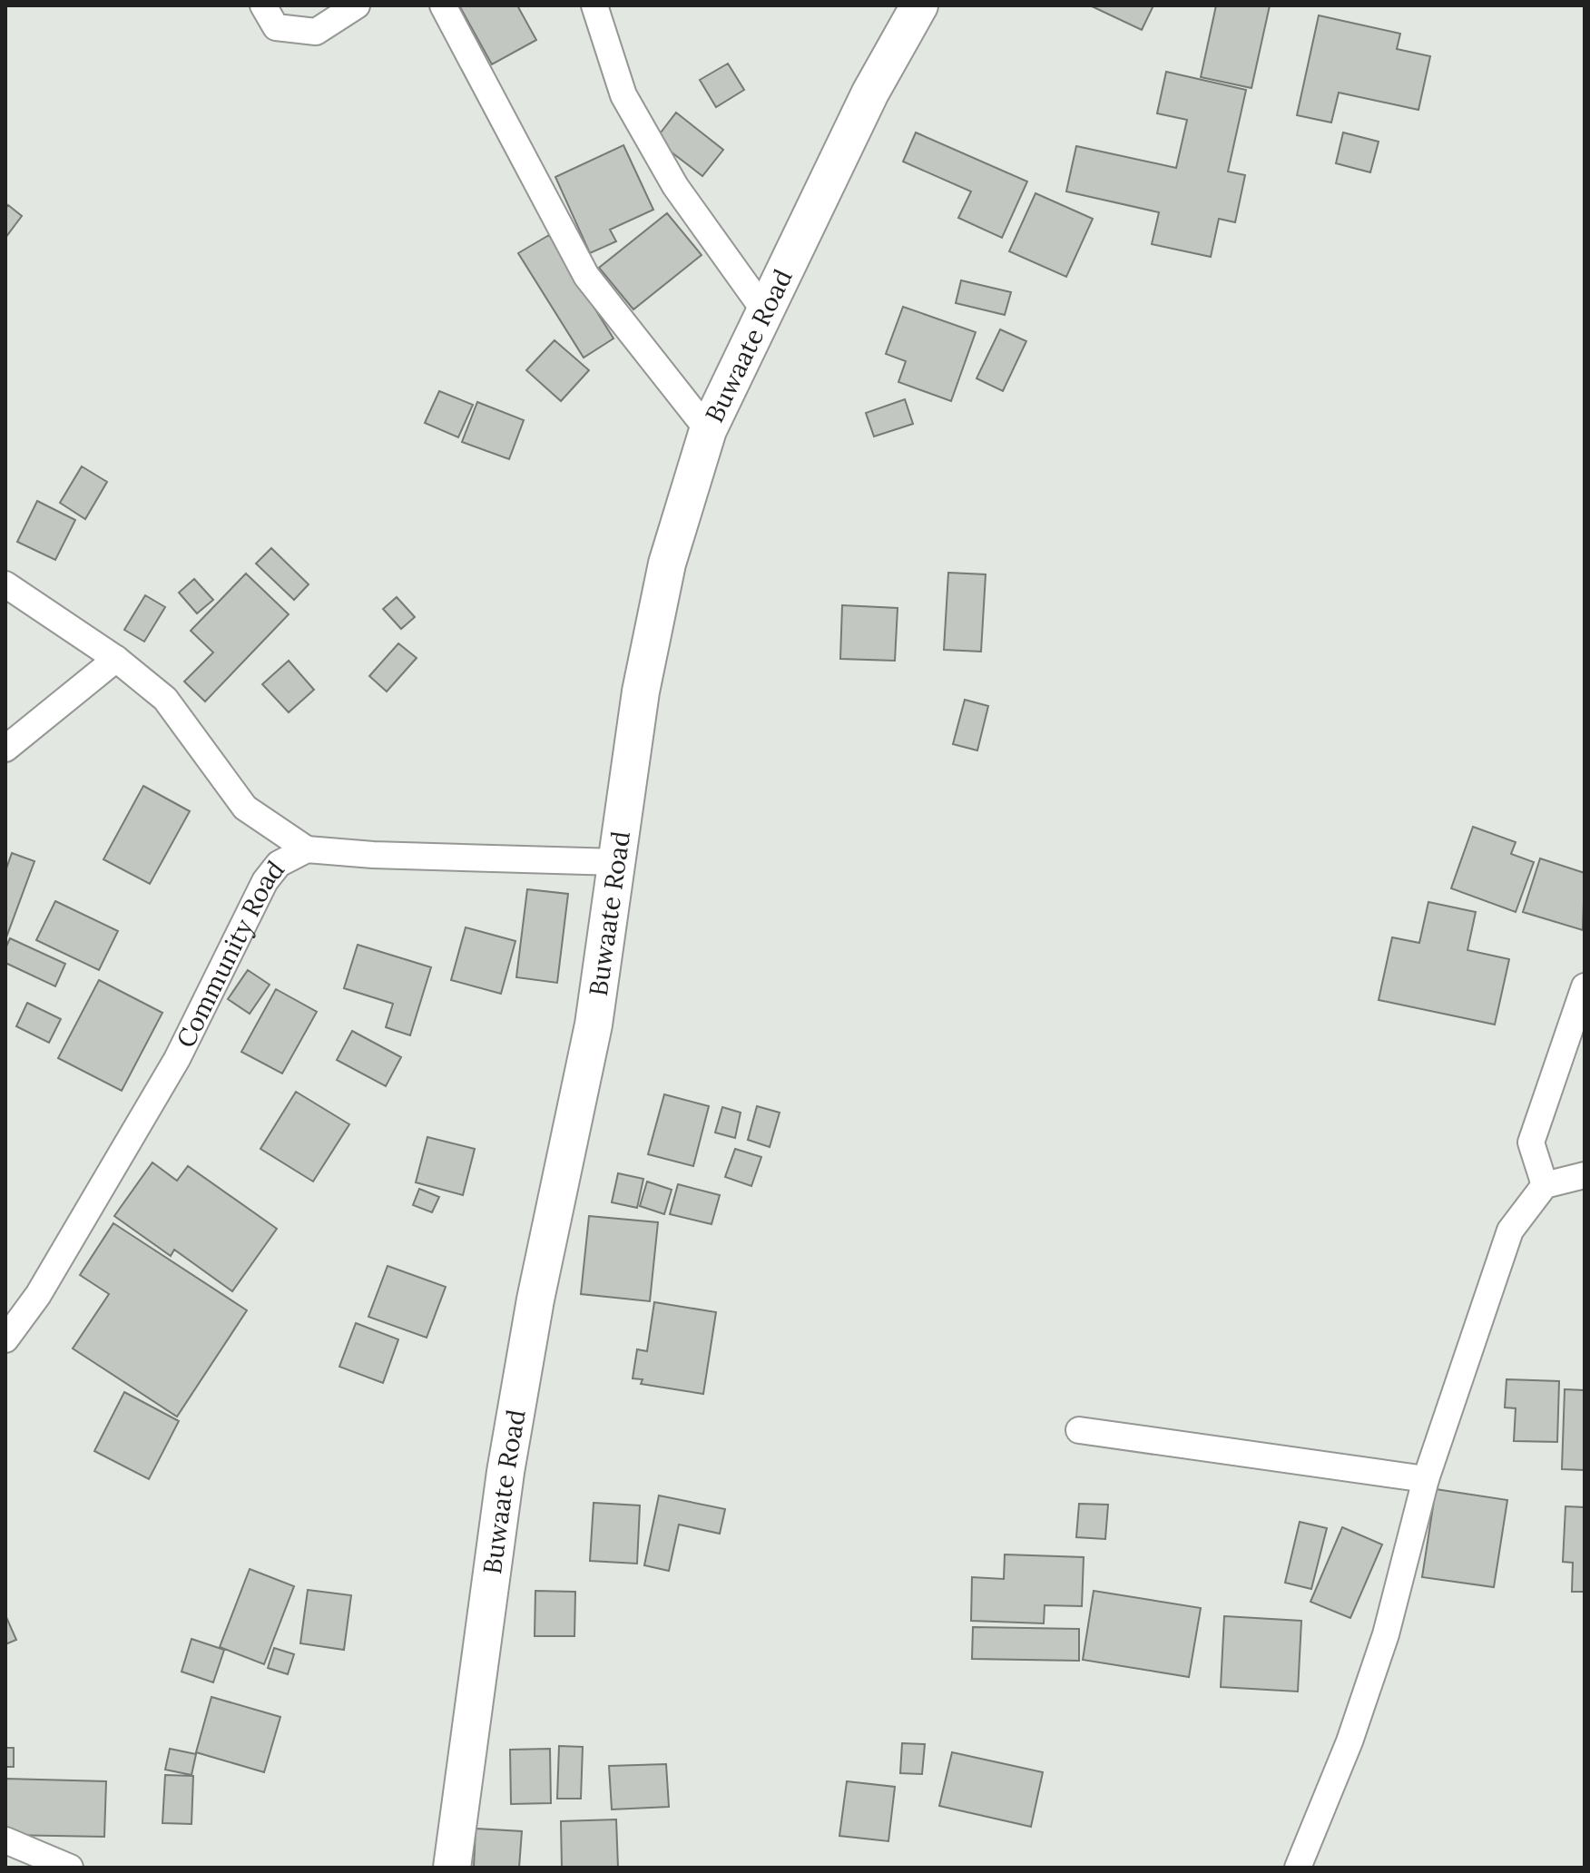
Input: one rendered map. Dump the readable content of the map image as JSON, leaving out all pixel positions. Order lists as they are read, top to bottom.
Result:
{
  "streets": {
    "street": ["Buwaate Road", "Community Road"]
  },
  "crossings": [
    ["Buwaate Road", "Community Road"]
  ]
}
